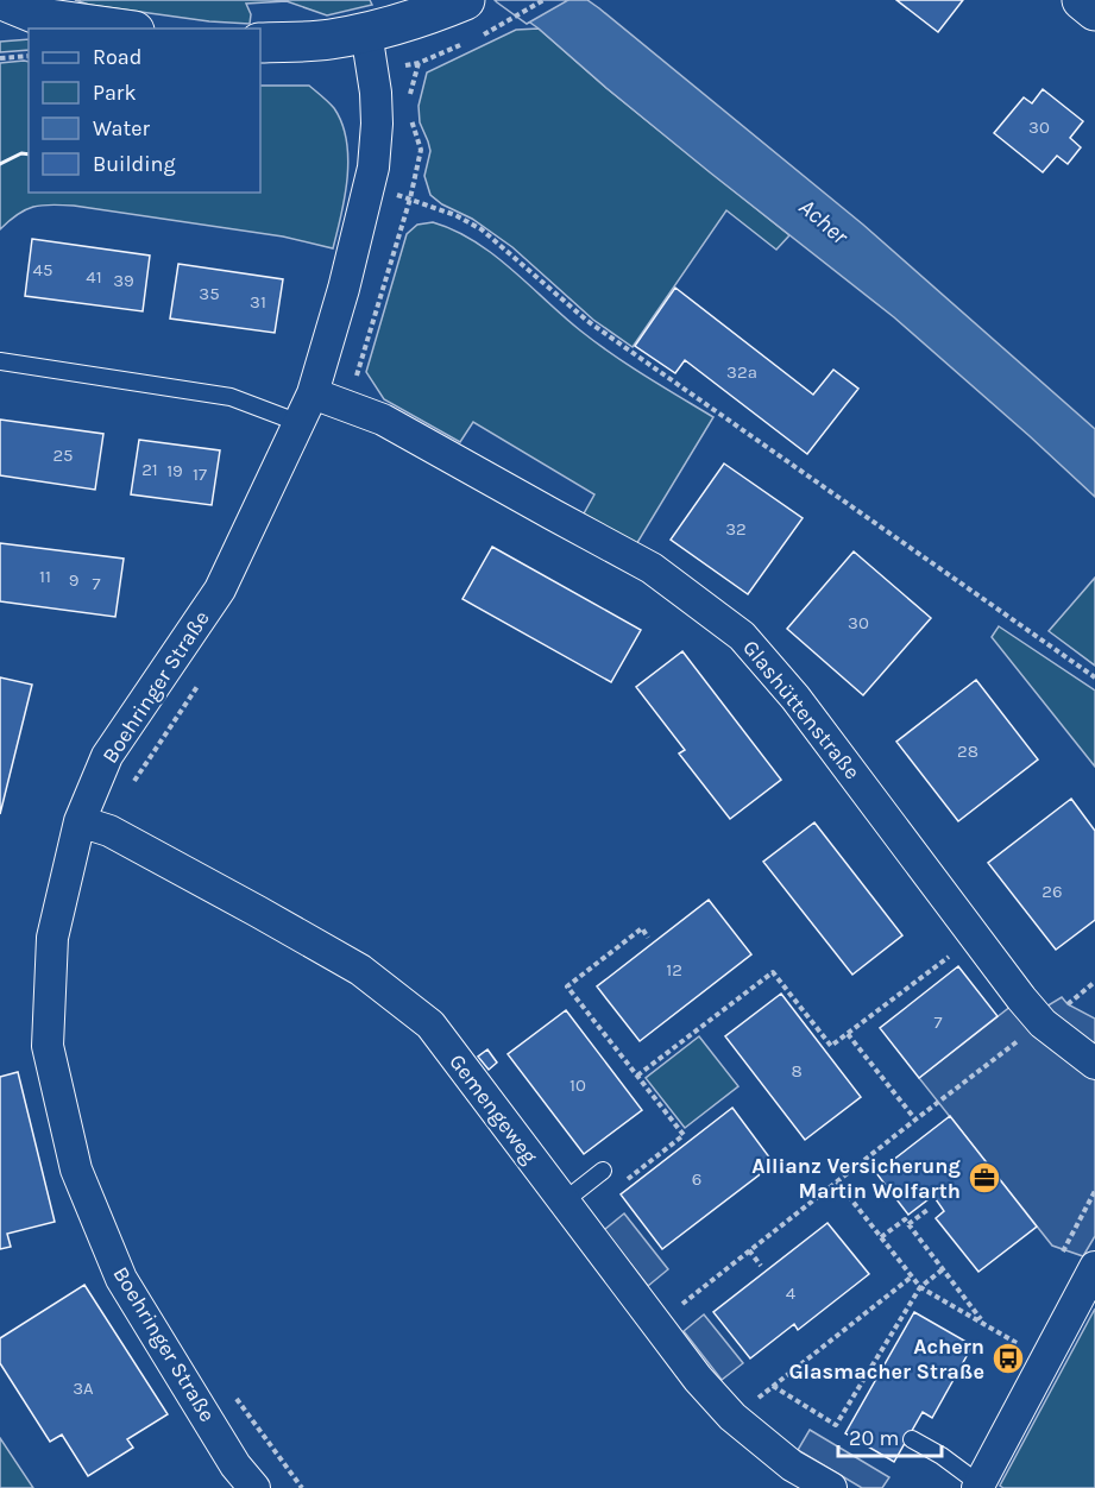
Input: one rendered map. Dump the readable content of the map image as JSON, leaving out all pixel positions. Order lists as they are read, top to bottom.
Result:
{
  "streets": {
    "street": ["Boehringer Straße", "Glashüttenstraße", "Gemengeweg"]
  },
  "crossings": [
    ["Boehringer Straße", "Glashüttenstraße"],
    ["Boehringer Straße", "Gemengeweg"]
  ],
  "water": ["Acher"],
  "places": {
    "office": ["Allianz Versicherung Martin Wolfarth"],
    "bus stop": ["Achern Glasmacher Straße"]
  },
  "house_numbers": [
    "30",
    "45",
    "41",
    "39",
    "35",
    "31",
    "32a",
    "25",
    "21",
    "19",
    "17",
    "32",
    "11",
    "9",
    "7",
    "30",
    "28",
    "26",
    "12",
    "7",
    "8",
    "10",
    "6",
    "4",
    "3A"
  ],
  "legend": [
    "Road",
    "Park",
    "Water",
    "Building"
  ],
  "scale_bar": "20 m"
}
